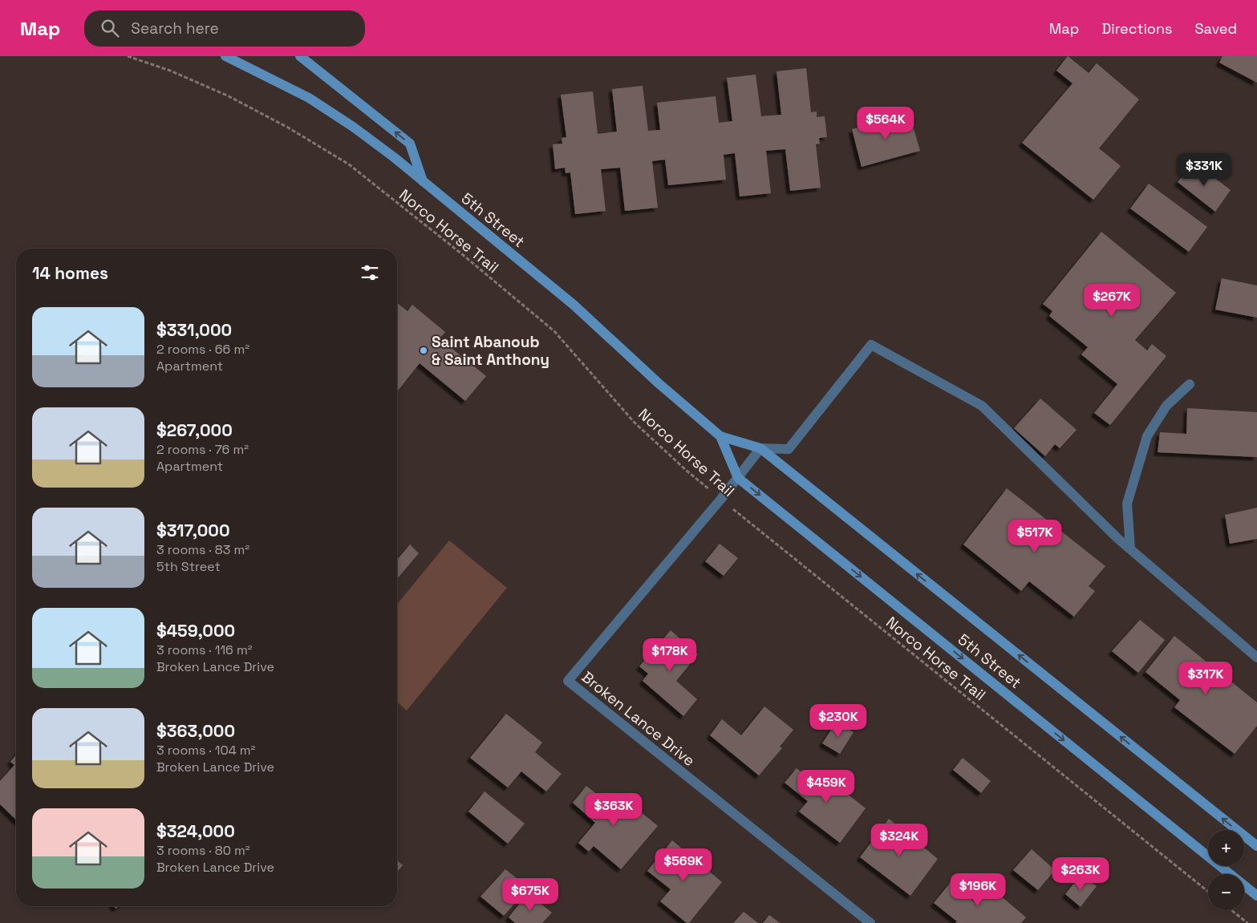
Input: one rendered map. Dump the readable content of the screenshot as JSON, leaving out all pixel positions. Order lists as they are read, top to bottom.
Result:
{
  "streets": {
    "street": ["5th Street", "Broken Lance Drive"],
    "path": ["Norco Horse Trail"]
  },
  "crossings": [
    ["5th Street", "Broken Lance Drive"],
    ["Norco Horse Trail", "Broken Lance Drive"]
  ],
  "places": ["Saint Abanoub & Saint Anthony"],
  "page": {
    "header": "Map",
    "search": "Search here",
    "nav": ["Map", "Directions", "Saved"],
    "price": [
      "$564K",
      "$331K",
      "$267K",
      "$517K",
      "$178K",
      "$317K",
      "$230K",
      "$459K",
      "$363K",
      "$324K",
      "$569K",
      "$263K",
      "$196K",
      "$675K"
    ],
    "heading": "14 homes",
    "list": [
      {
        "name": "$331,000",
        "note": "2 rooms · 66 m² · Apartment"
      },
      {
        "name": "$267,000",
        "note": "2 rooms · 76 m² · Apartment"
      },
      {
        "name": "$317,000",
        "note": "3 rooms · 83 m² · 5th Street"
      },
      {
        "name": "$459,000",
        "note": "3 rooms · 116 m² · Broken Lance Drive"
      },
      {
        "name": "$363,000",
        "note": "3 rooms · 104 m² · Broken Lance Drive"
      },
      {
        "name": "$324,000",
        "note": "3 rooms · 80 m² · Broken Lance Drive"
      }
    ],
    "map_buttons": ["+", "−"]
  }
}
